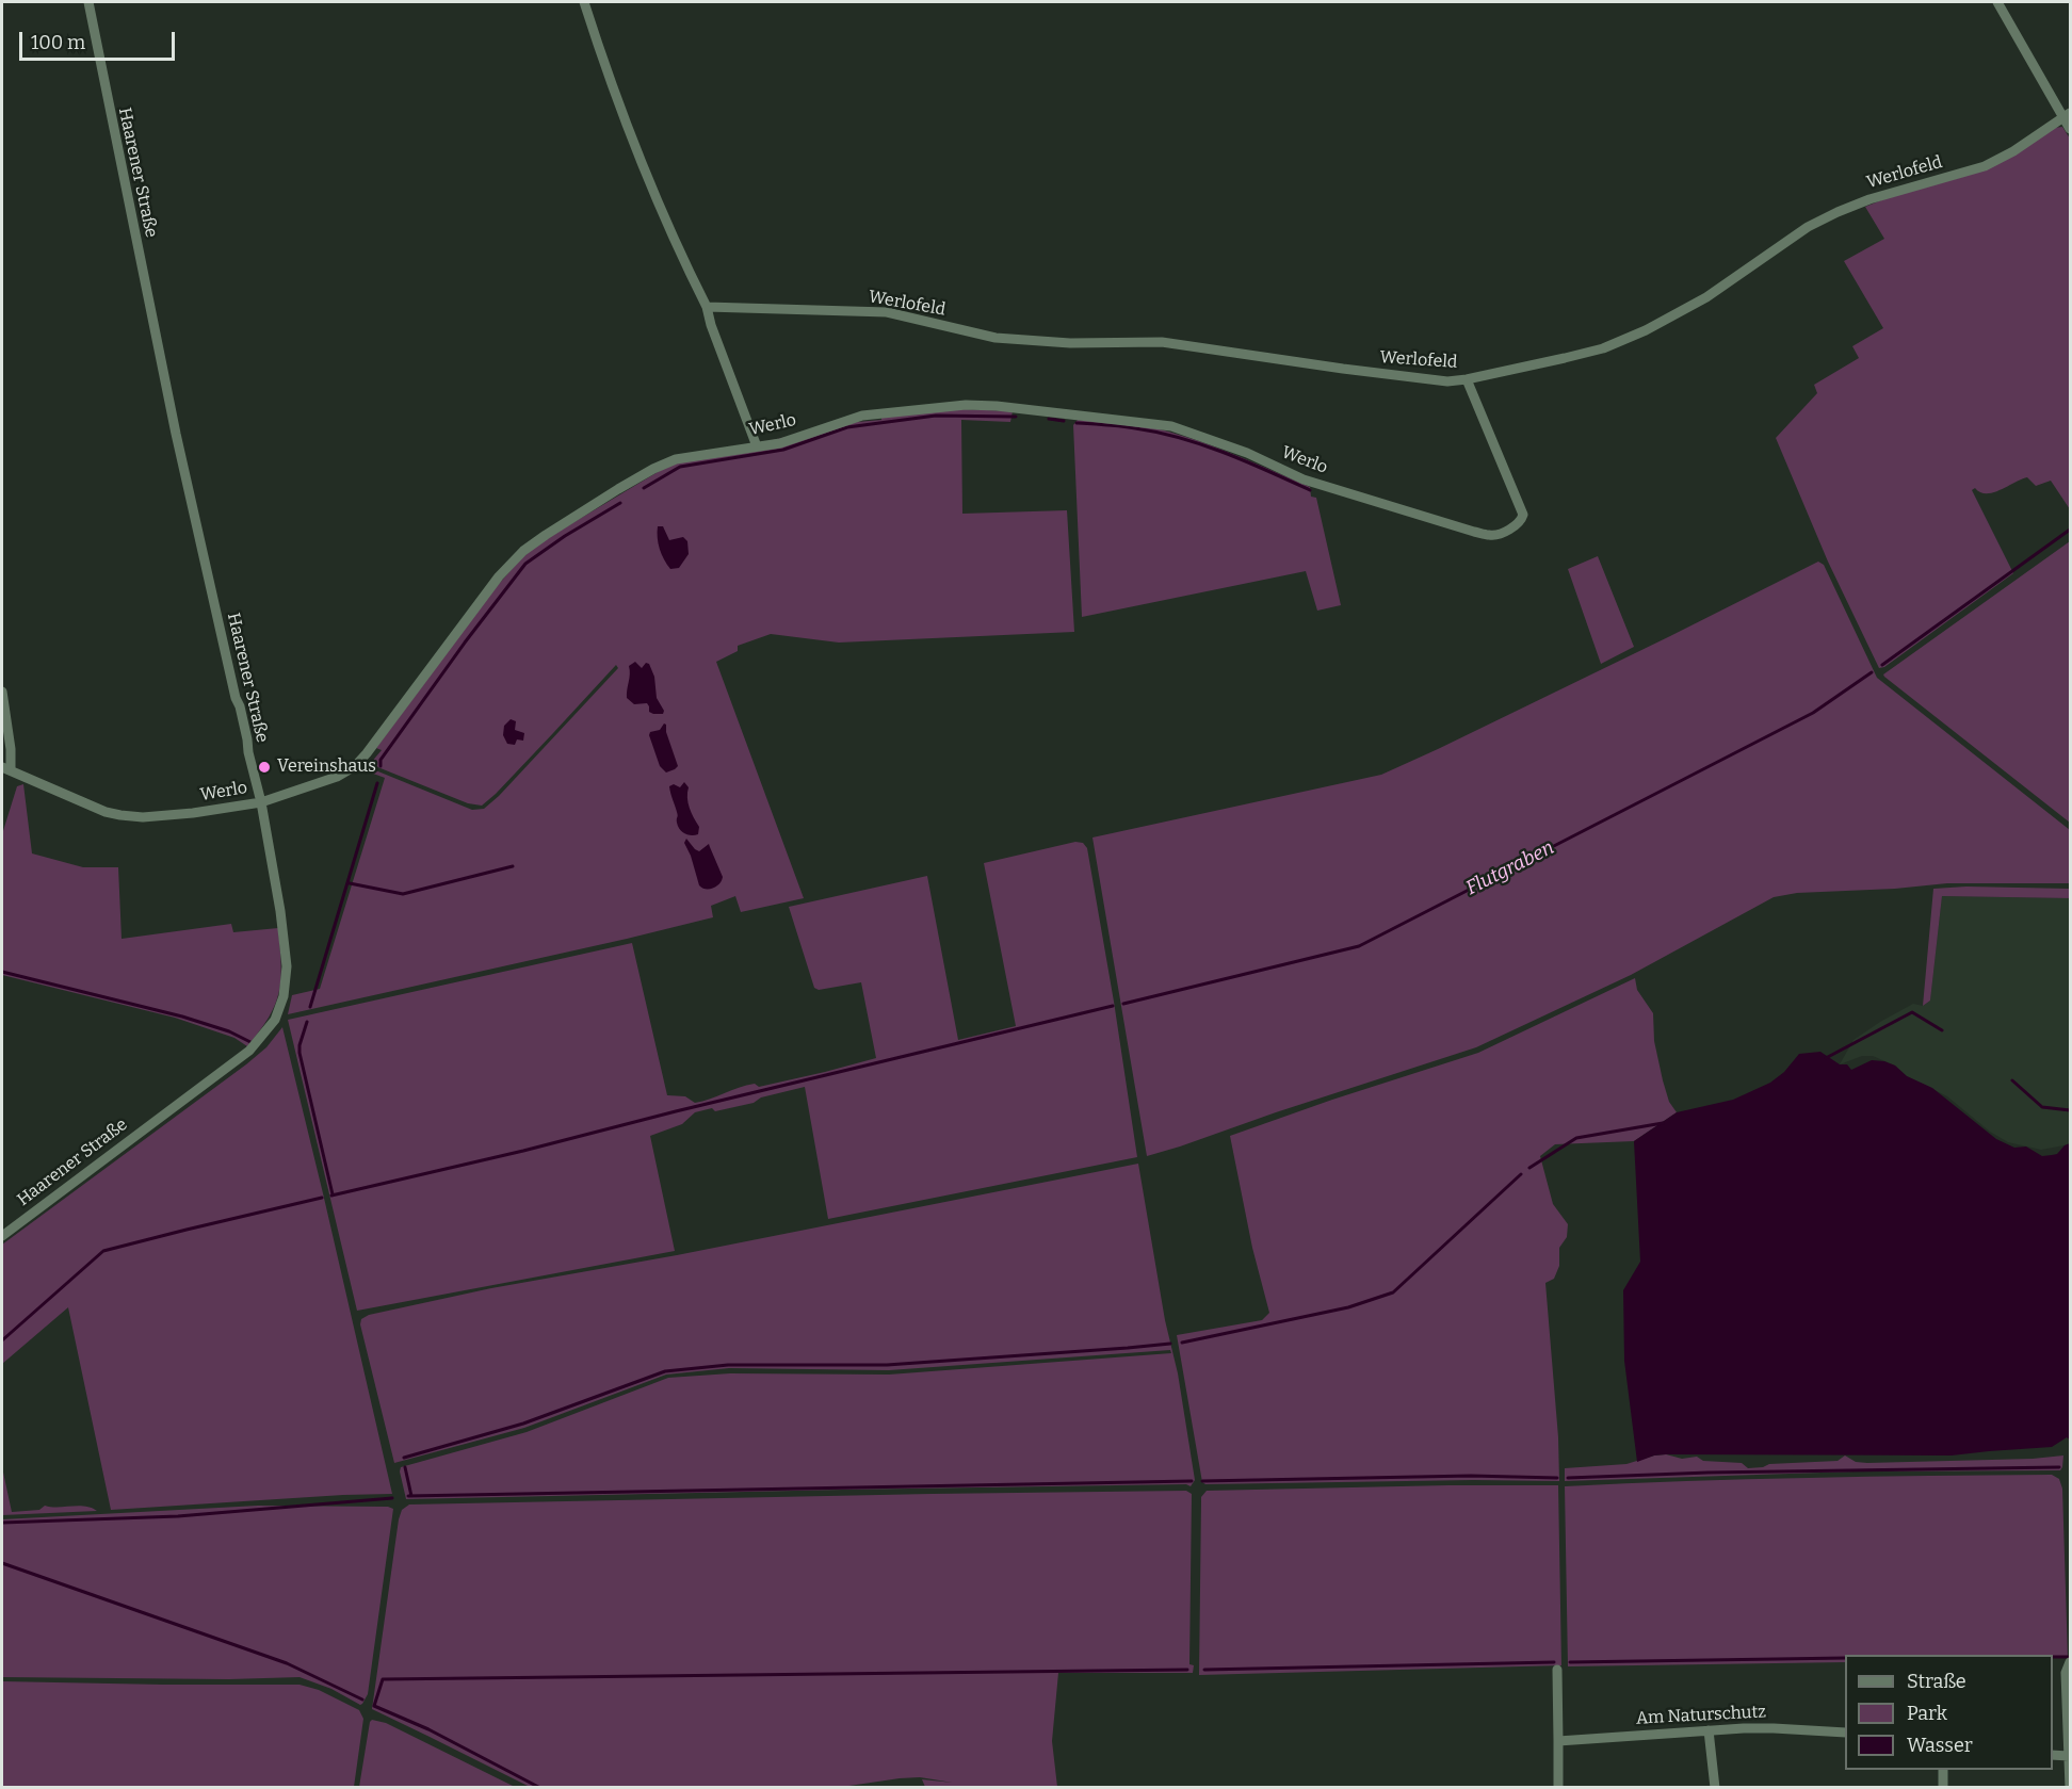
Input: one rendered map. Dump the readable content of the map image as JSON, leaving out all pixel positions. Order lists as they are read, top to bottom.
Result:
{
  "streets": {
    "street": [
      "Haarener Straße",
      "Werlofeld",
      "Werlo",
      "Am Naturschutz"
    ]
  },
  "crossings": [
    ["Haarener Straße", "Werlo"],
    ["Werlofeld", "Werlo"]
  ],
  "water": ["Flutgraben"],
  "places": ["Vereinshaus"],
  "legend": ["Straße", "Park", "Wasser"],
  "scale_bar": "100 m"
}
